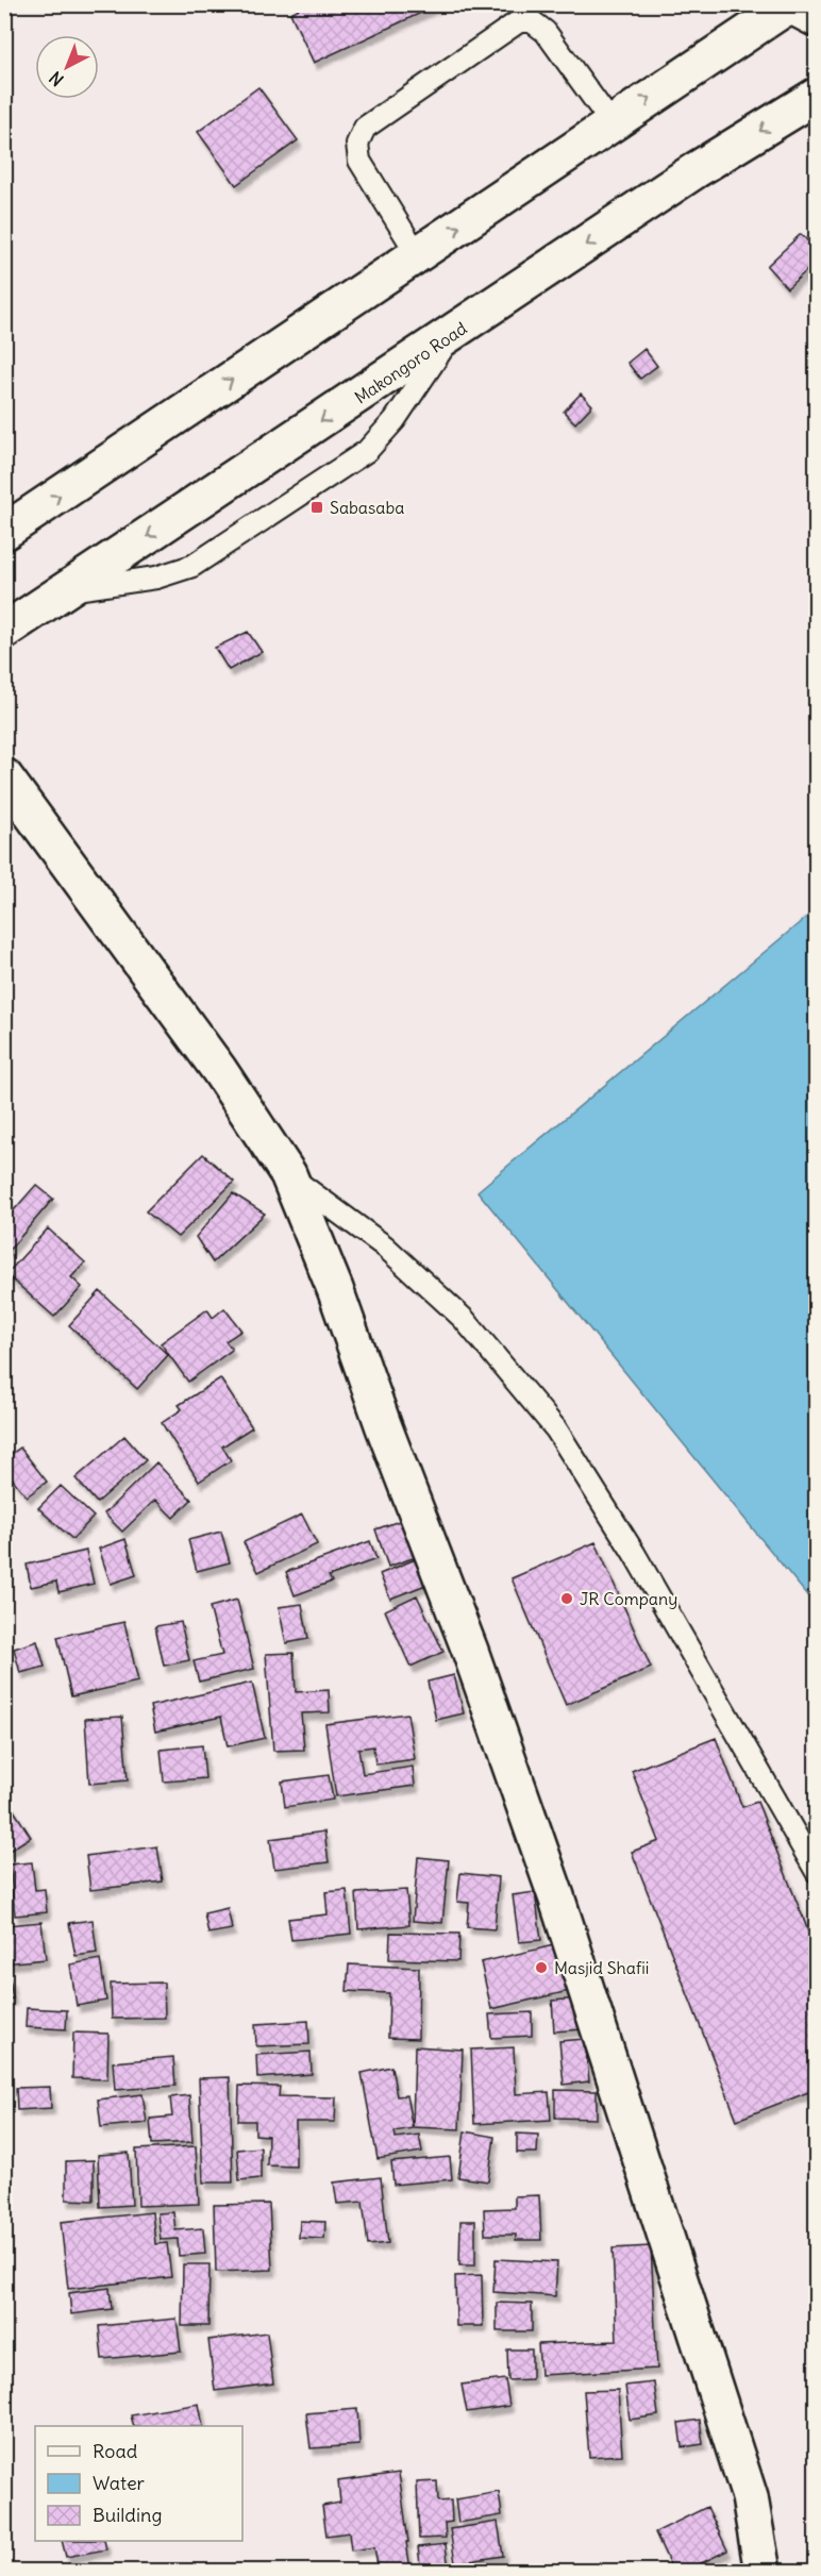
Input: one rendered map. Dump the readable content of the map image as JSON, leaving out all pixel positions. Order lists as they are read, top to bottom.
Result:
{
  "streets": {
    "street": ["Makongoro Road"]
  },
  "places": {
    "transit": ["Sabasaba"],
    "other": ["JR Company", "Masjid Shafii"]
  },
  "legend": ["Road", "Water", "Building"],
  "north": "bottom left"
}
